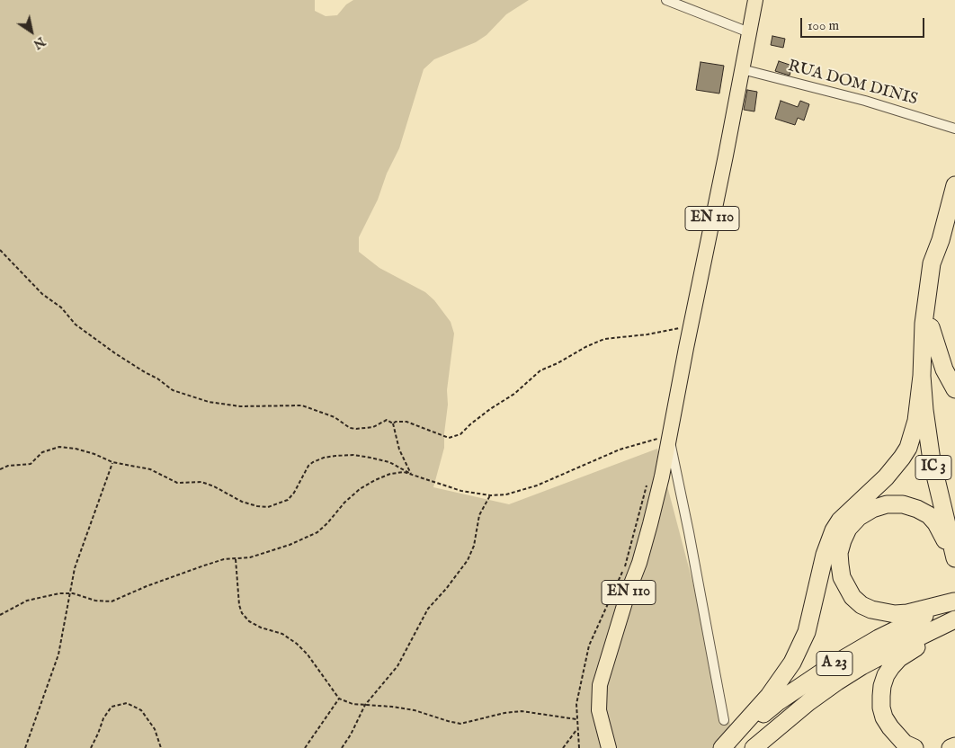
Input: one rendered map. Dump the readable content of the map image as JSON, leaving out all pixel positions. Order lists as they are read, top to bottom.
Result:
{
  "streets": {
    "highway": ["IC 3", "A 23"],
    "main road": ["EN 110"],
    "street": ["RUA DOM DINIS"]
  },
  "crossings": [
    ["RUA DOM DINIS", "EN 110"]
  ],
  "scale_bar": "100 m",
  "north": "bottom right"
}
